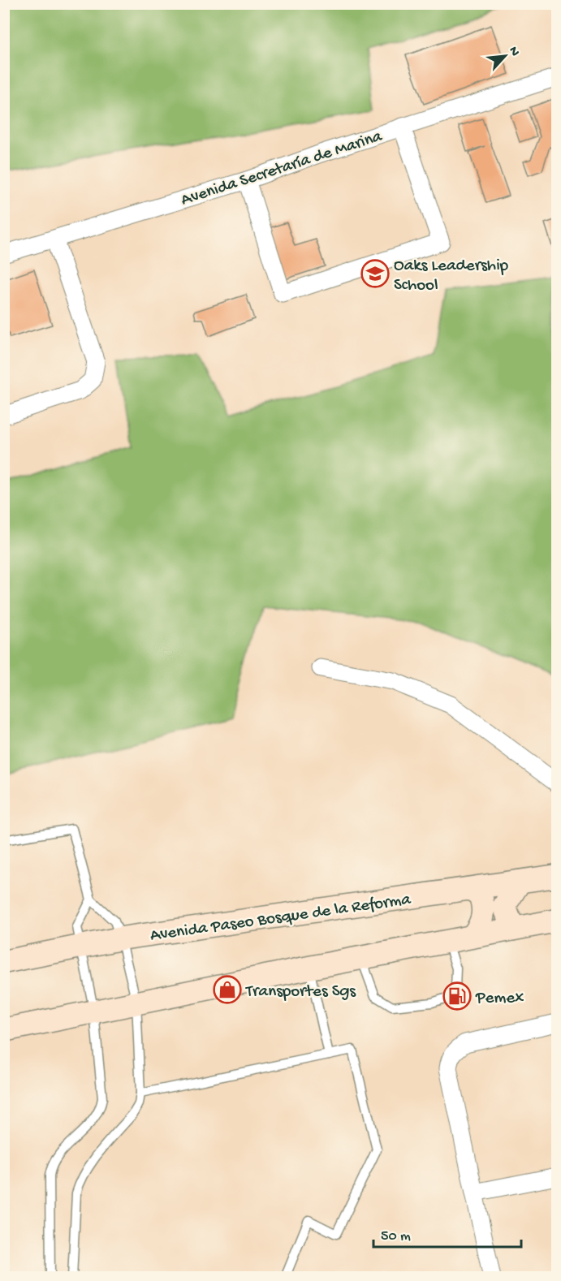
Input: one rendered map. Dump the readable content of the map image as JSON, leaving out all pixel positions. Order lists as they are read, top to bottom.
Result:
{
  "streets": {
    "main road": ["Avenida Paseo Bosque de la Reforma"],
    "street": ["Avenida Secretaría de Marina"]
  },
  "places": {
    "school or university": ["Oaks Leadership School"],
    "shop": ["Transportes Sgs"],
    "fuel station": ["Pemex"]
  },
  "scale_bar": "50 m",
  "north": "top right"
}
